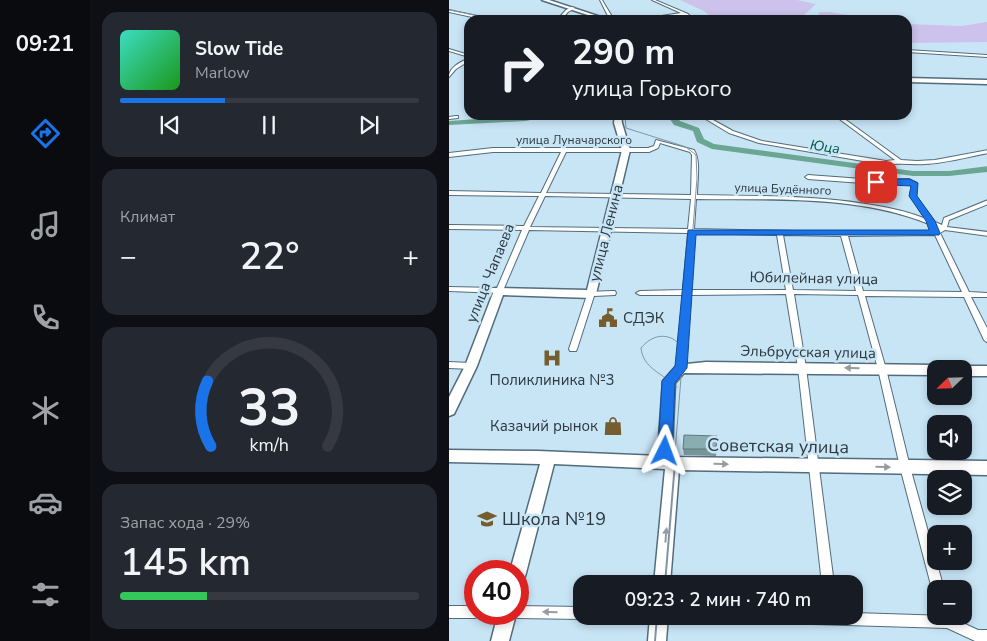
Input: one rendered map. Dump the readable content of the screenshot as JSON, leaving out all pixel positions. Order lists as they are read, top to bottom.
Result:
{
  "streets": {
    "main road": [
      "улица Ленина",
      "улица Чапаева",
      "Эльбрусская улица",
      "Советская улица"
    ],
    "street": ["улица Луначарского", "улица Будённого", "Юбилейная улица"]
  },
  "crossings": [
    ["улица Луначарского", "улица Будённого"],
    ["улица Луначарского", "улица Ленина"],
    ["улица Луначарского", "улица Чапаева"],
    ["улица Будённого", "улица Ленина"],
    ["улица Будённого", "улица Чапаева"]
  ],
  "one_way": ["Советская улица"],
  "water": ["Юца"],
  "places": {
    "public building": ["СДЭК"],
    "hospital": ["Поликлиника №3"],
    "shop": ["Казачий рынок"],
    "school or university": ["Школа №19"]
  },
  "north": "bottom left",
  "page": {
    "tabs": "09:21",
    "turn": ["290 m", "улица Горького"],
    "song": ["Slow Tide", "Marlow"],
    "tile": [
      "Климат",
      ["Запас хода · 29%", "145 km"]
    ],
    "heat": ["−", "22°", "+"],
    "map_buttons": ["+", "−"],
    "limit": "40",
    "trip": "09:23 · 2 мин · 740 m",
    "gauge": ["33", "km/h"]
  }
}
